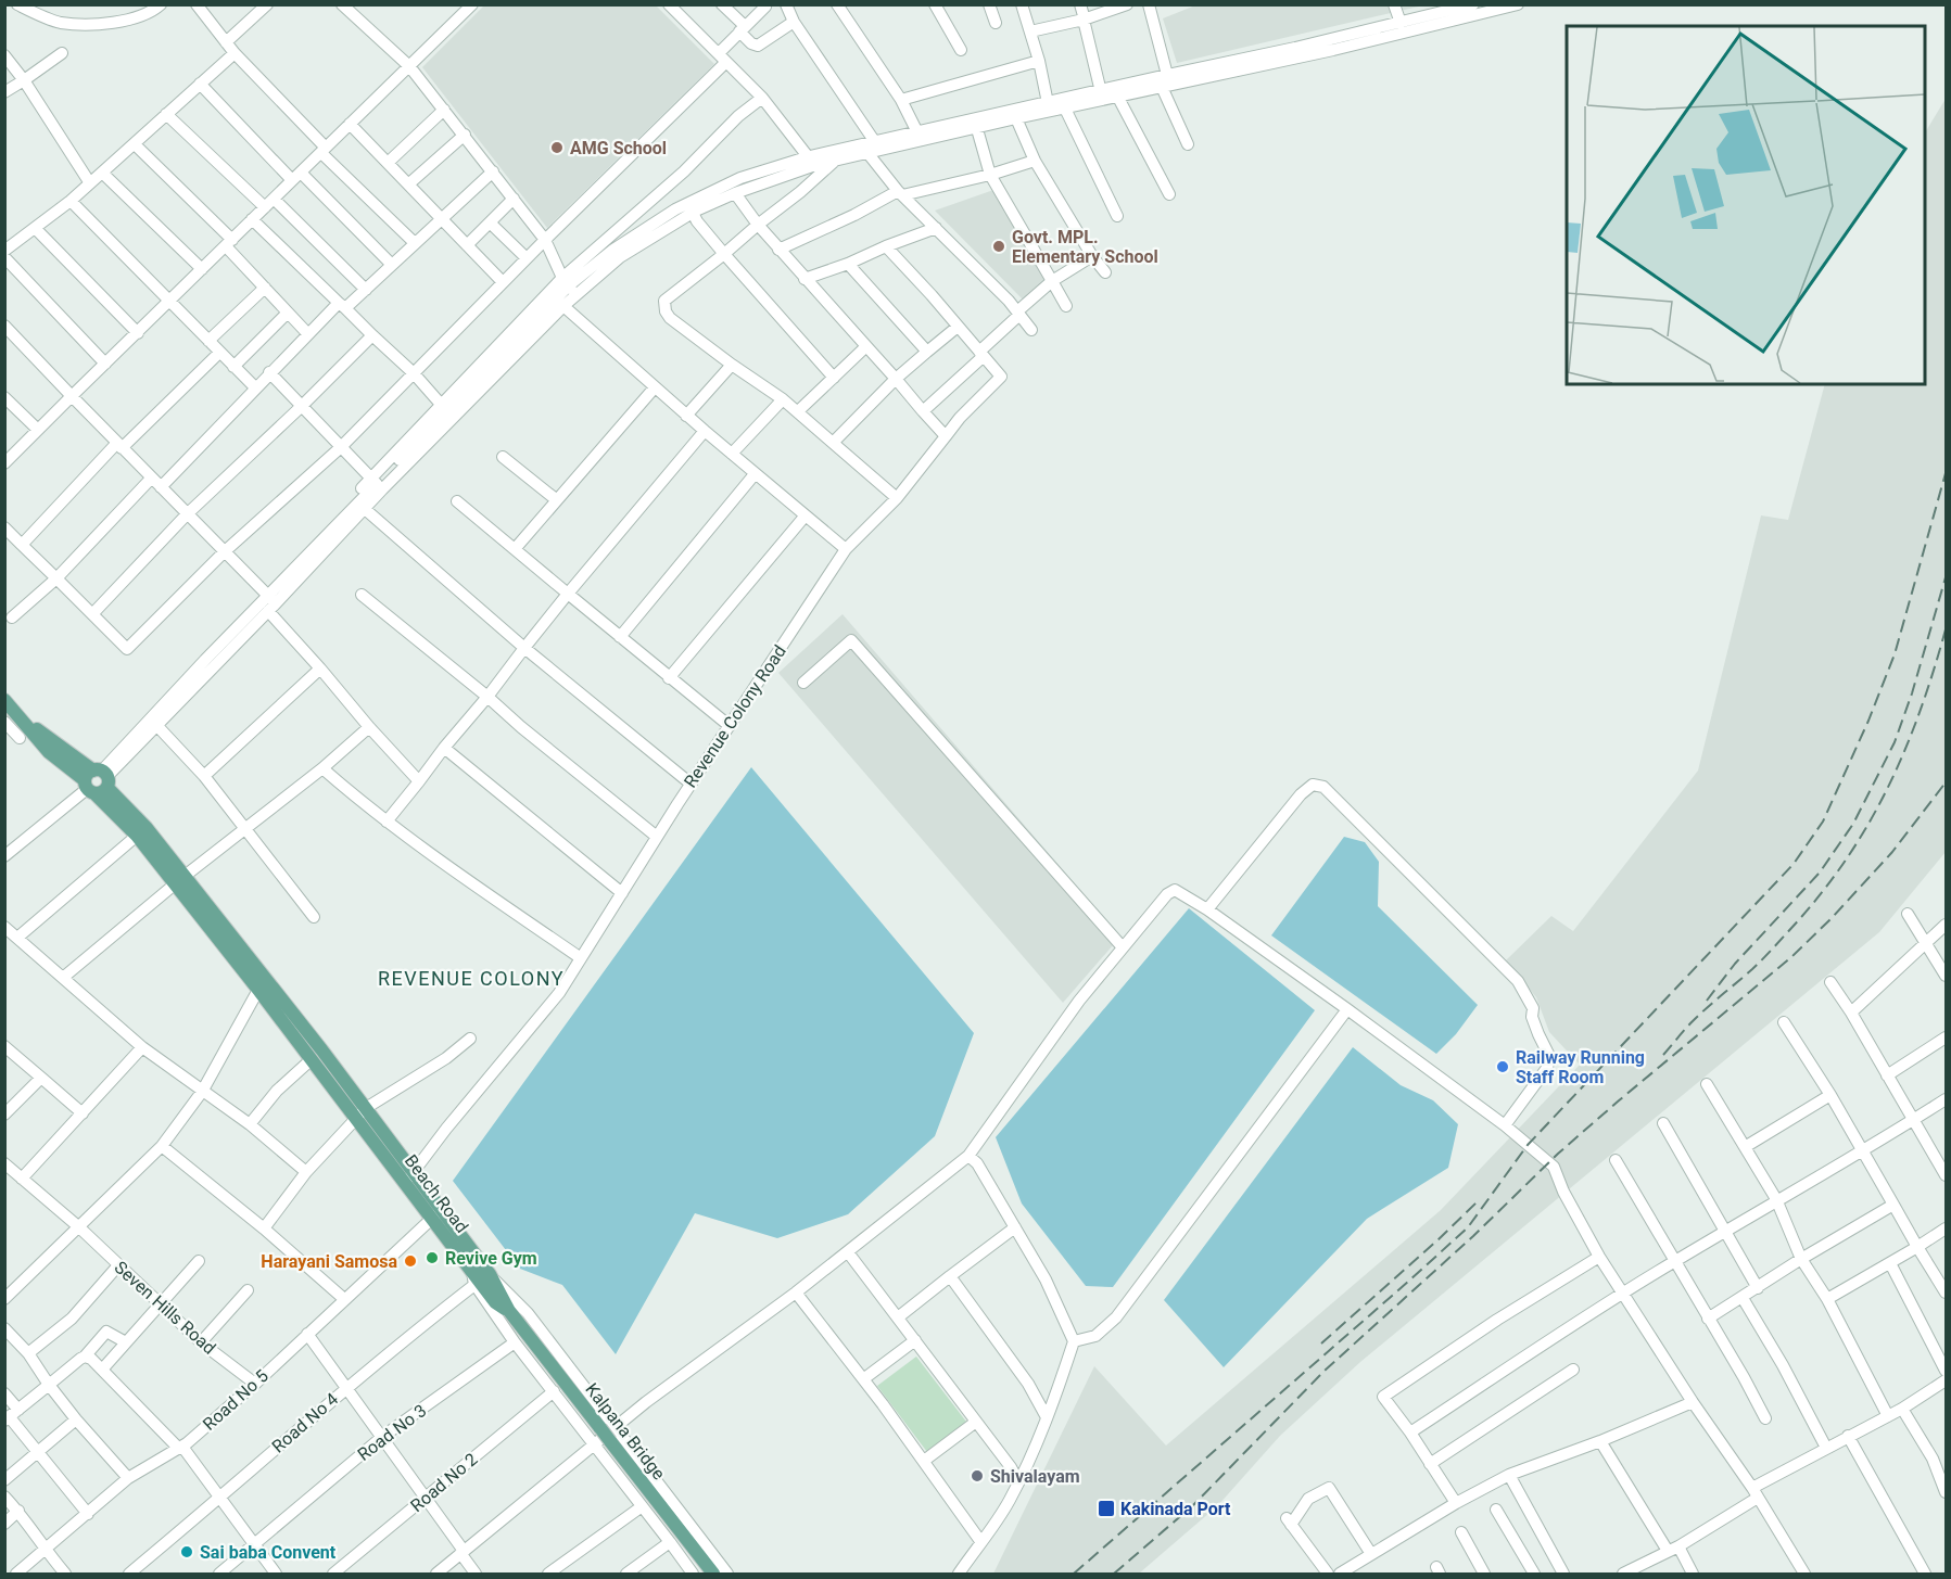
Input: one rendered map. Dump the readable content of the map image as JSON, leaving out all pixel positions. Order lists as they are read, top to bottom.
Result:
{
  "streets": {
    "main road": ["Beach Road", "Kalpana Bridge"],
    "street": [
      "Revenue Colony Road",
      "Seven Hills Road",
      "Road No 5",
      "Road No 4",
      "Road No 3",
      "Road No 2"
    ]
  },
  "crossings": [
    ["Revenue Colony Road", "Beach Road"],
    ["Beach Road", "Road No 5"],
    ["Beach Road", "Road No 4"],
    ["Beach Road", "Kalpana Bridge"],
    ["Seven Hills Road", "Road No 5"]
  ],
  "districts": ["REVENUE COLONY"],
  "places": {
    "other": [
      "AMG School",
      "Govt. MPL. Elementary School",
      "Railway Running Staff Room",
      "Revive Gym",
      "Harayani Samosa",
      "Shivalayam",
      "Sai baba Convent"
    ],
    "transit": ["Kakinada Port"]
  }
}
